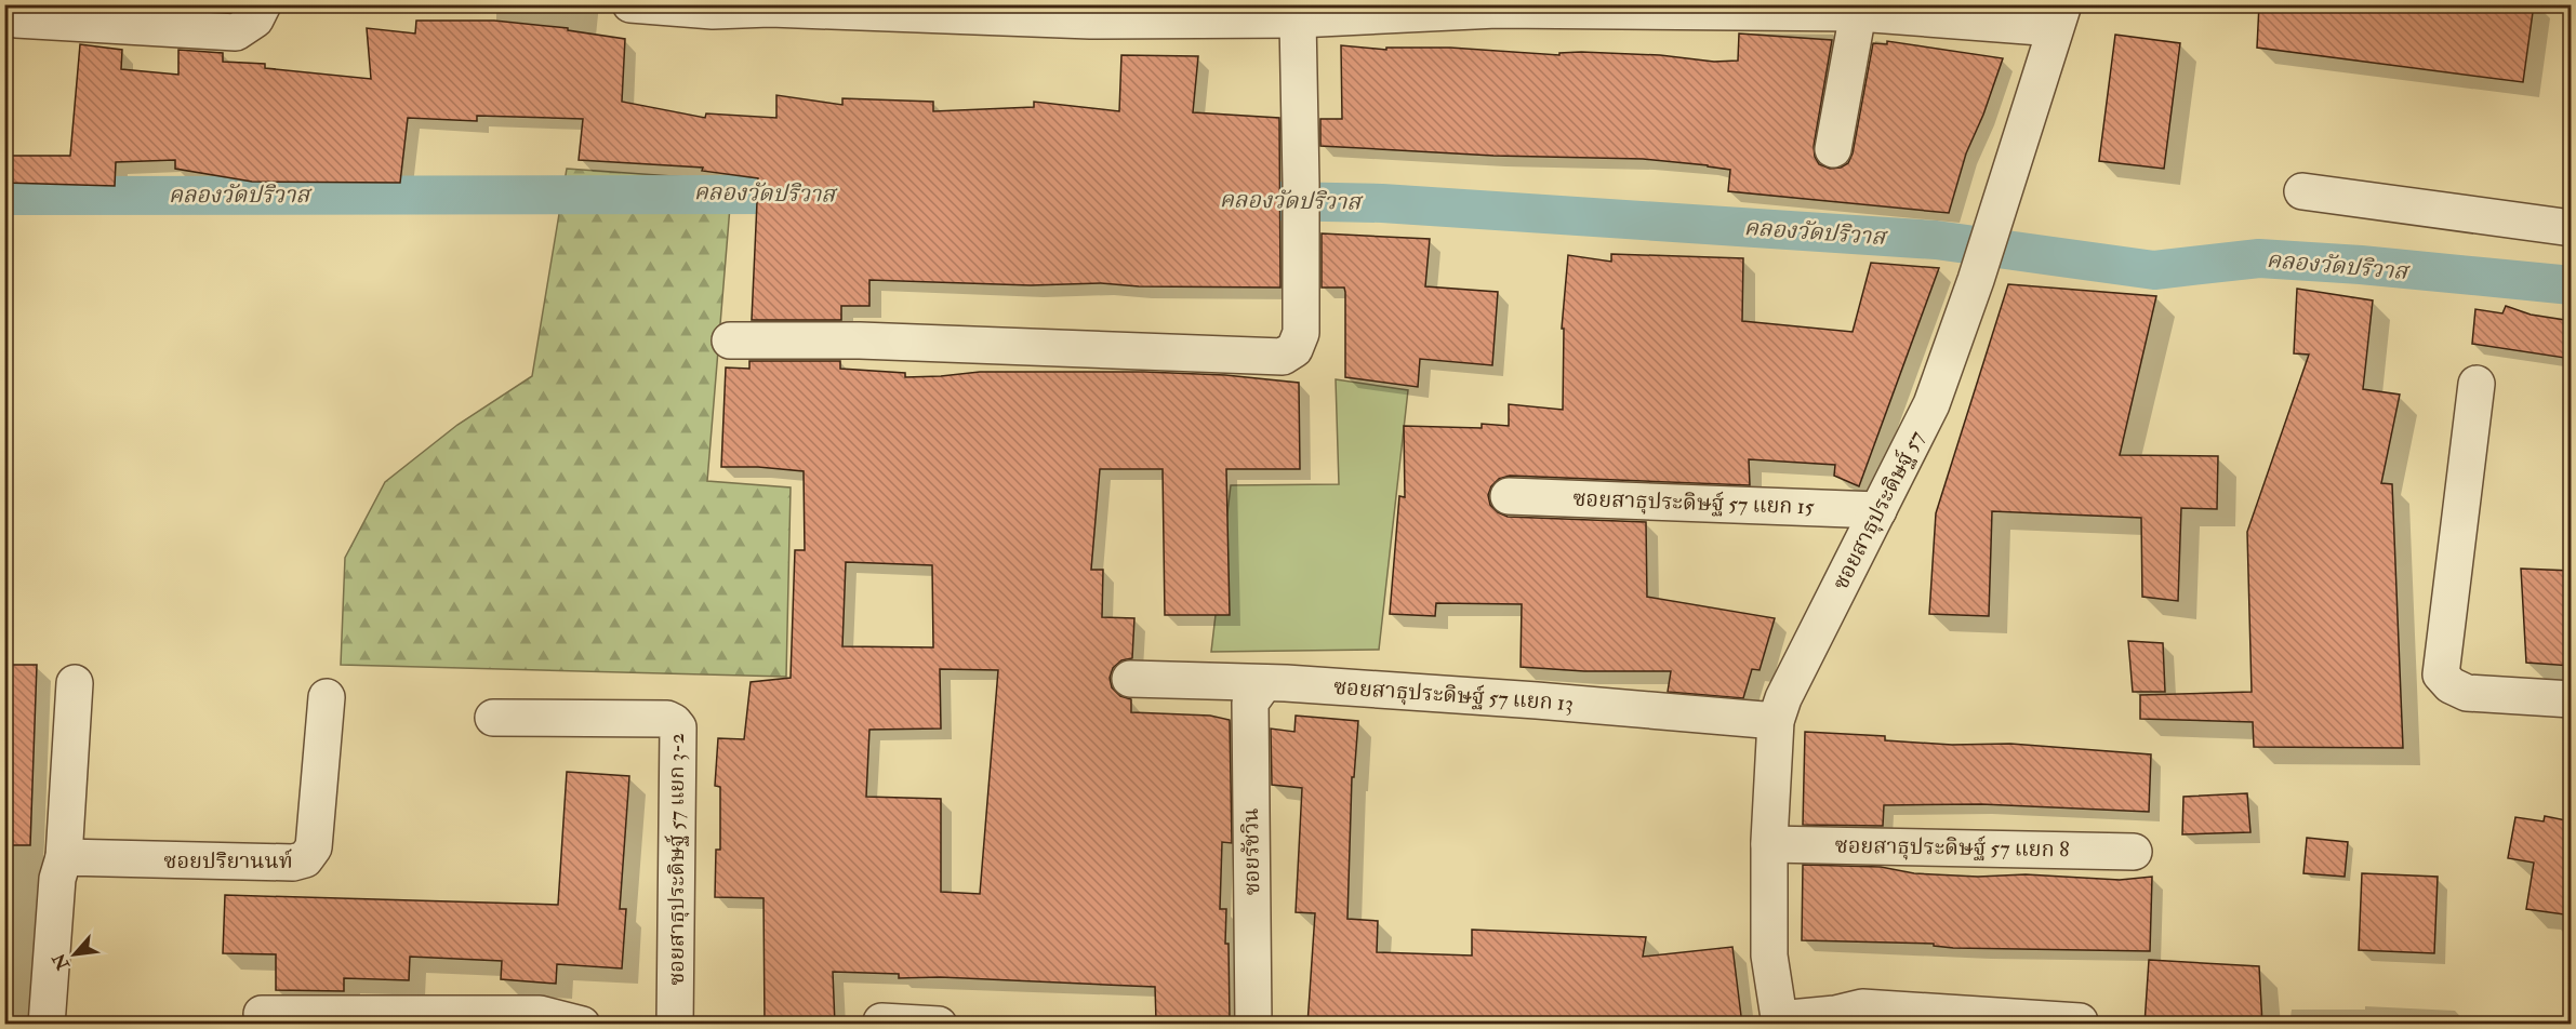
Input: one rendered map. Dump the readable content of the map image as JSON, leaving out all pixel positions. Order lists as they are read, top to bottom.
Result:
{
  "streets": {
    "street": [
      "ซอยสาธุประดิษฐ์ 57 แยก 15",
      "ซอยสาธุประดิษฐ์ 57",
      "ซอยสาธุประดิษฐ์ 57 แยก 13",
      "ซอยสาธุประดิษฐ์ 57 แยก 8",
      "ซอยรัชวิน",
      "ซอยสาธุประดิษฐ์ 57 แยก 3-2",
      "ซอยปริยานนท์"
    ]
  },
  "crossings": [
    ["ซอยสาธุประดิษฐ์ 57 แยก 15", "ซอยสาธุประดิษฐ์ 57"],
    ["ซอยสาธุประดิษฐ์ 57", "ซอยสาธุประดิษฐ์ 57 แยก 13"],
    ["ซอยสาธุประดิษฐ์ 57", "ซอยสาธุประดิษฐ์ 57 แยก 8"],
    ["ซอยสาธุประดิษฐ์ 57 แยก 13", "ซอยรัชวิน"]
  ],
  "water": ["คลองวัดปริวาส"],
  "north": "bottom left"
}
